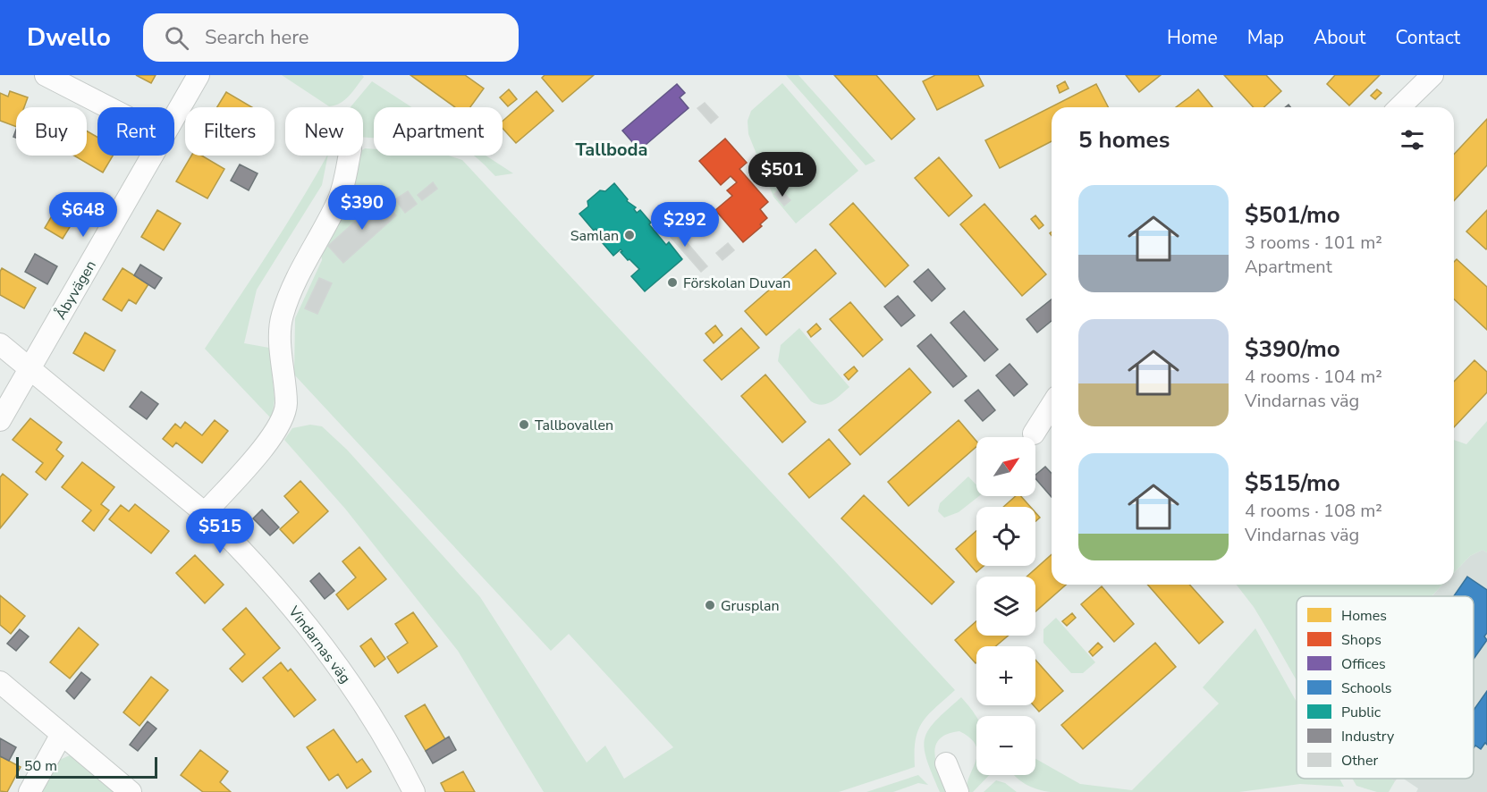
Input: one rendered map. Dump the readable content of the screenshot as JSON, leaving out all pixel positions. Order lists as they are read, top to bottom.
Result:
{
  "streets": {
    "street": ["Åbyvägen", "Vindarnas väg"]
  },
  "crossings": [
    ["Åbyvägen", "Vindarnas väg"]
  ],
  "districts": ["Tallboda"],
  "places": [
    "Samlan",
    "Förskolan Duvan",
    "Tallbovallen",
    "Grusplan"
  ],
  "legend": [
    "Homes",
    "Shops",
    "Offices",
    "Schools",
    "Public",
    "Industry",
    "Other"
  ],
  "scale_bar": "50 m",
  "north": "top right",
  "page": {
    "header": "Dwello",
    "search": "Search here",
    "nav": [
      "Home",
      "Map",
      "About",
      "Contact"
    ],
    "chip": [
      "Buy",
      "Rent",
      "Filters",
      "New",
      "Apartment"
    ],
    "heading": "5 homes",
    "price": [
      "$501",
      "$390",
      "$648",
      "$292",
      "$515"
    ],
    "list": [
      {
        "name": "$501/mo",
        "note": "3 rooms · 101 m² · Apartment"
      },
      {
        "name": "$390/mo",
        "note": "4 rooms · 104 m² · Vindarnas väg"
      },
      {
        "name": "$515/mo",
        "note": "4 rooms · 108 m² · Vindarnas väg"
      }
    ],
    "map_buttons": ["+", "−"],
    "scale": "50 m"
  }
}
